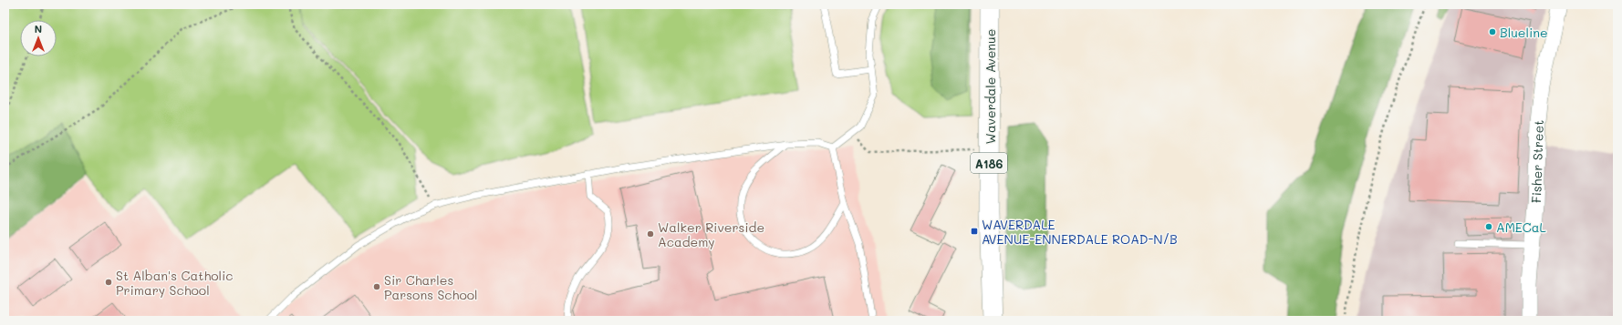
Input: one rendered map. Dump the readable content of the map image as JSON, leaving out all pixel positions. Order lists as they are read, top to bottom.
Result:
{
  "streets": {
    "main road": ["Waverdale Avenue", "A186"],
    "street": ["Fisher Street"]
  },
  "places": {
    "other": [
      "Blueline",
      "AMECaL",
      "Walker Riverside Academy",
      "St Alban's Catholic Primary School",
      "Sir Charles Parsons School"
    ],
    "transit": ["WAVERDALE AVENUE-ENNERDALE ROAD-N/B"]
  },
  "north": "top"
}
